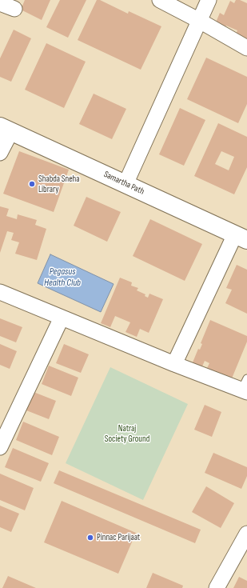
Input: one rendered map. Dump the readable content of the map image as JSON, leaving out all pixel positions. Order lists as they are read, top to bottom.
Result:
{
  "streets": {
    "street": ["Samartha Path"]
  },
  "water": ["Pegasus Health Club"],
  "parks": ["Natraj Society Ground"],
  "places": ["Shabda Sneha Library", "Pinnac Parijaat"]
}
